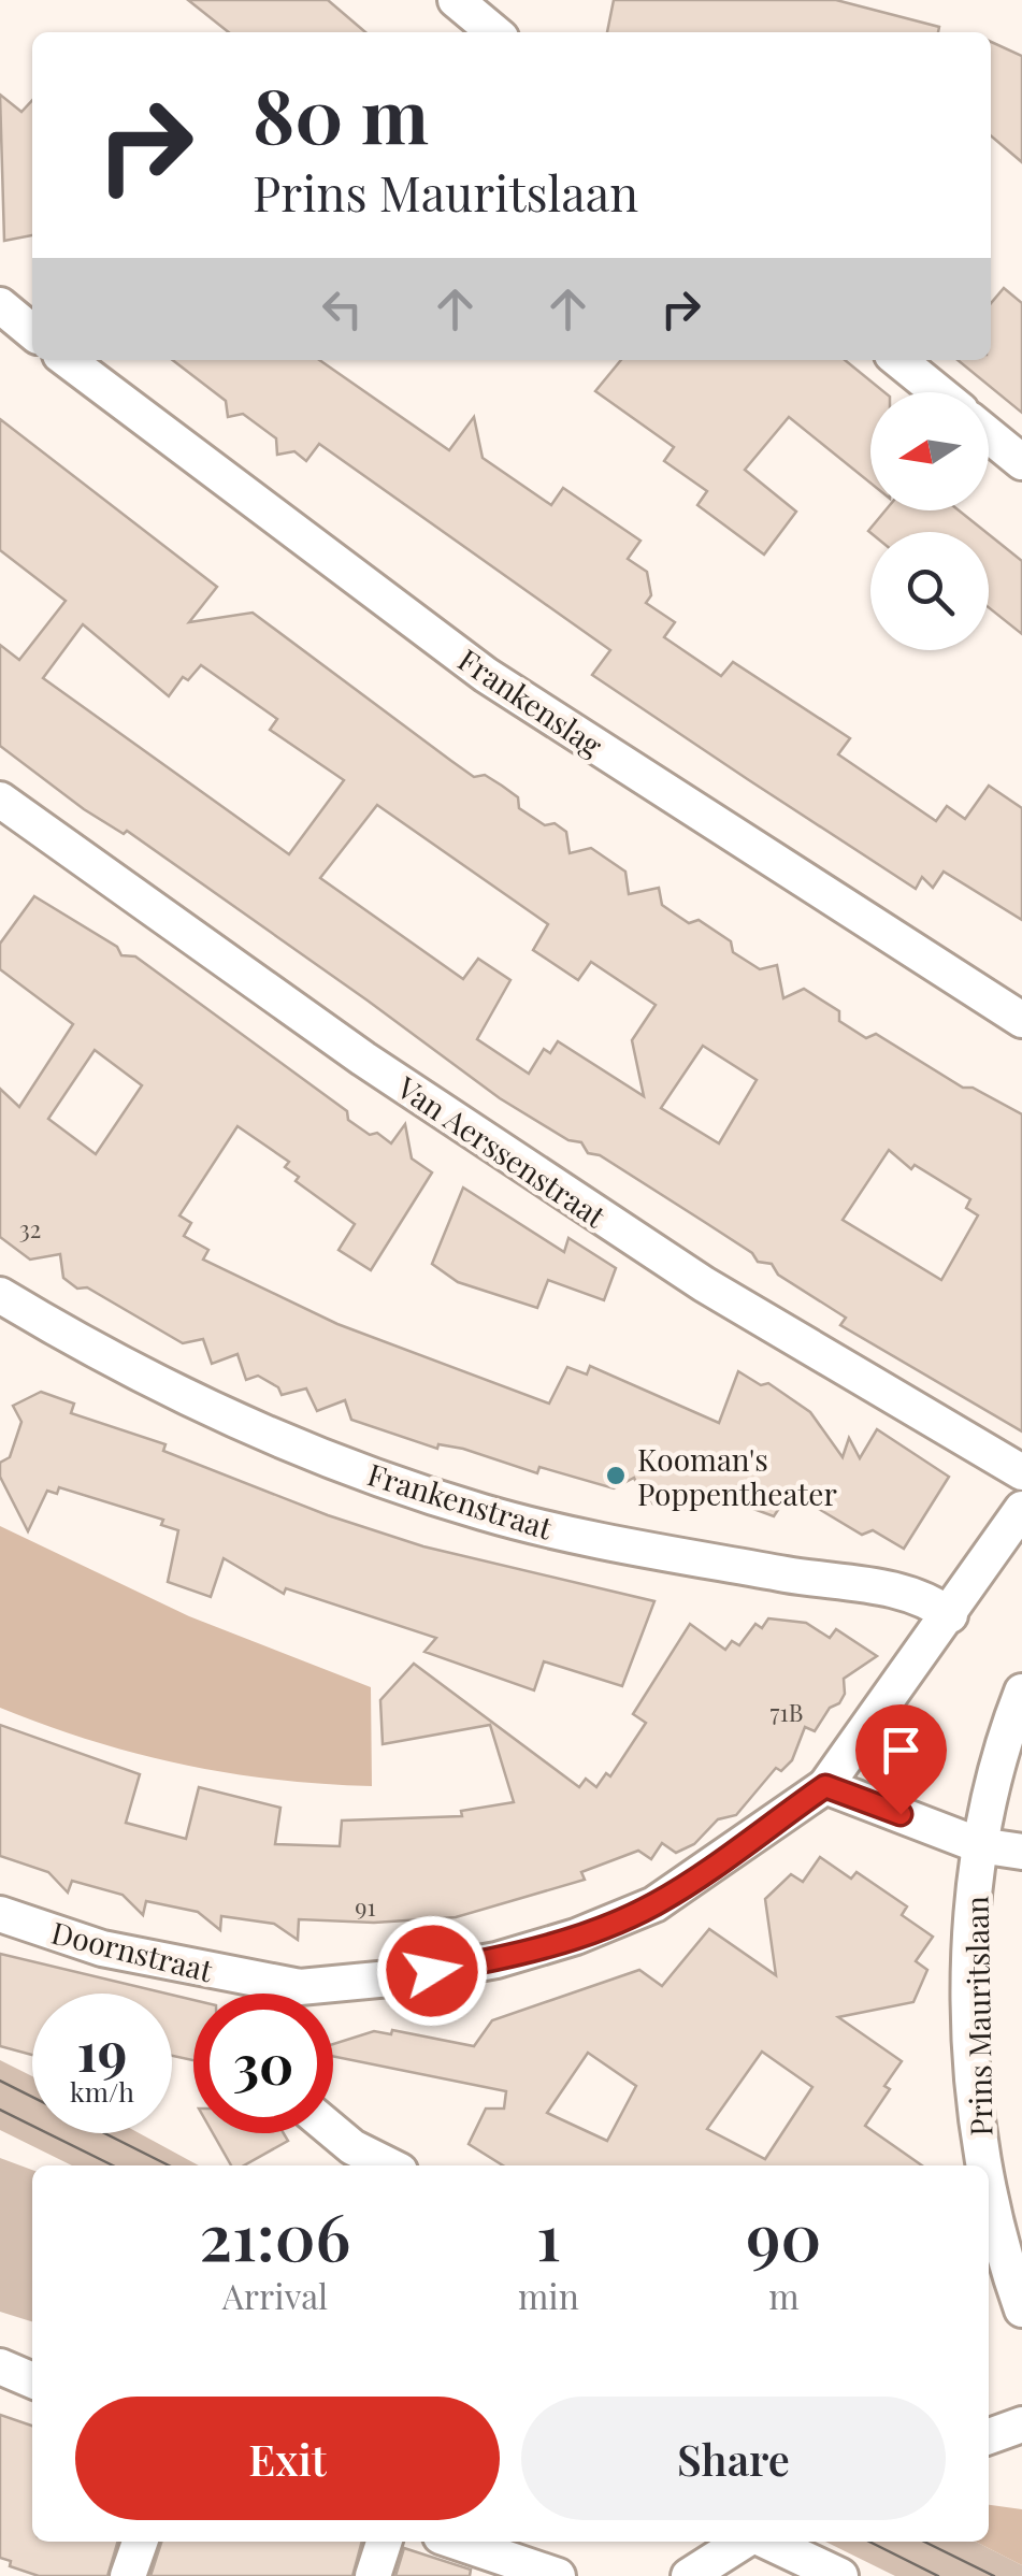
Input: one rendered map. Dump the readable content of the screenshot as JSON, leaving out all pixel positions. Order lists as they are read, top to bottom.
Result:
{
  "streets": {
    "street": [
      "Frankenslag",
      "Van Aerssenstraat",
      "Frankenstraat",
      "Doornstraat",
      "Prins Mauritslaan"
    ]
  },
  "places": ["Kooman's Poppentheater"],
  "house_numbers": ["32", "71B", "91"],
  "north": "left",
  "page": {
    "turn": ["80 m", "Prins Mauritslaan"],
    "speed": "19 km/h",
    "limit": "30",
    "eta": [
      "21:06",
      "Arrival",
      "1",
      "min",
      "90",
      "m"
    ],
    "buttons": ["Exit", "Share"]
  }
}
